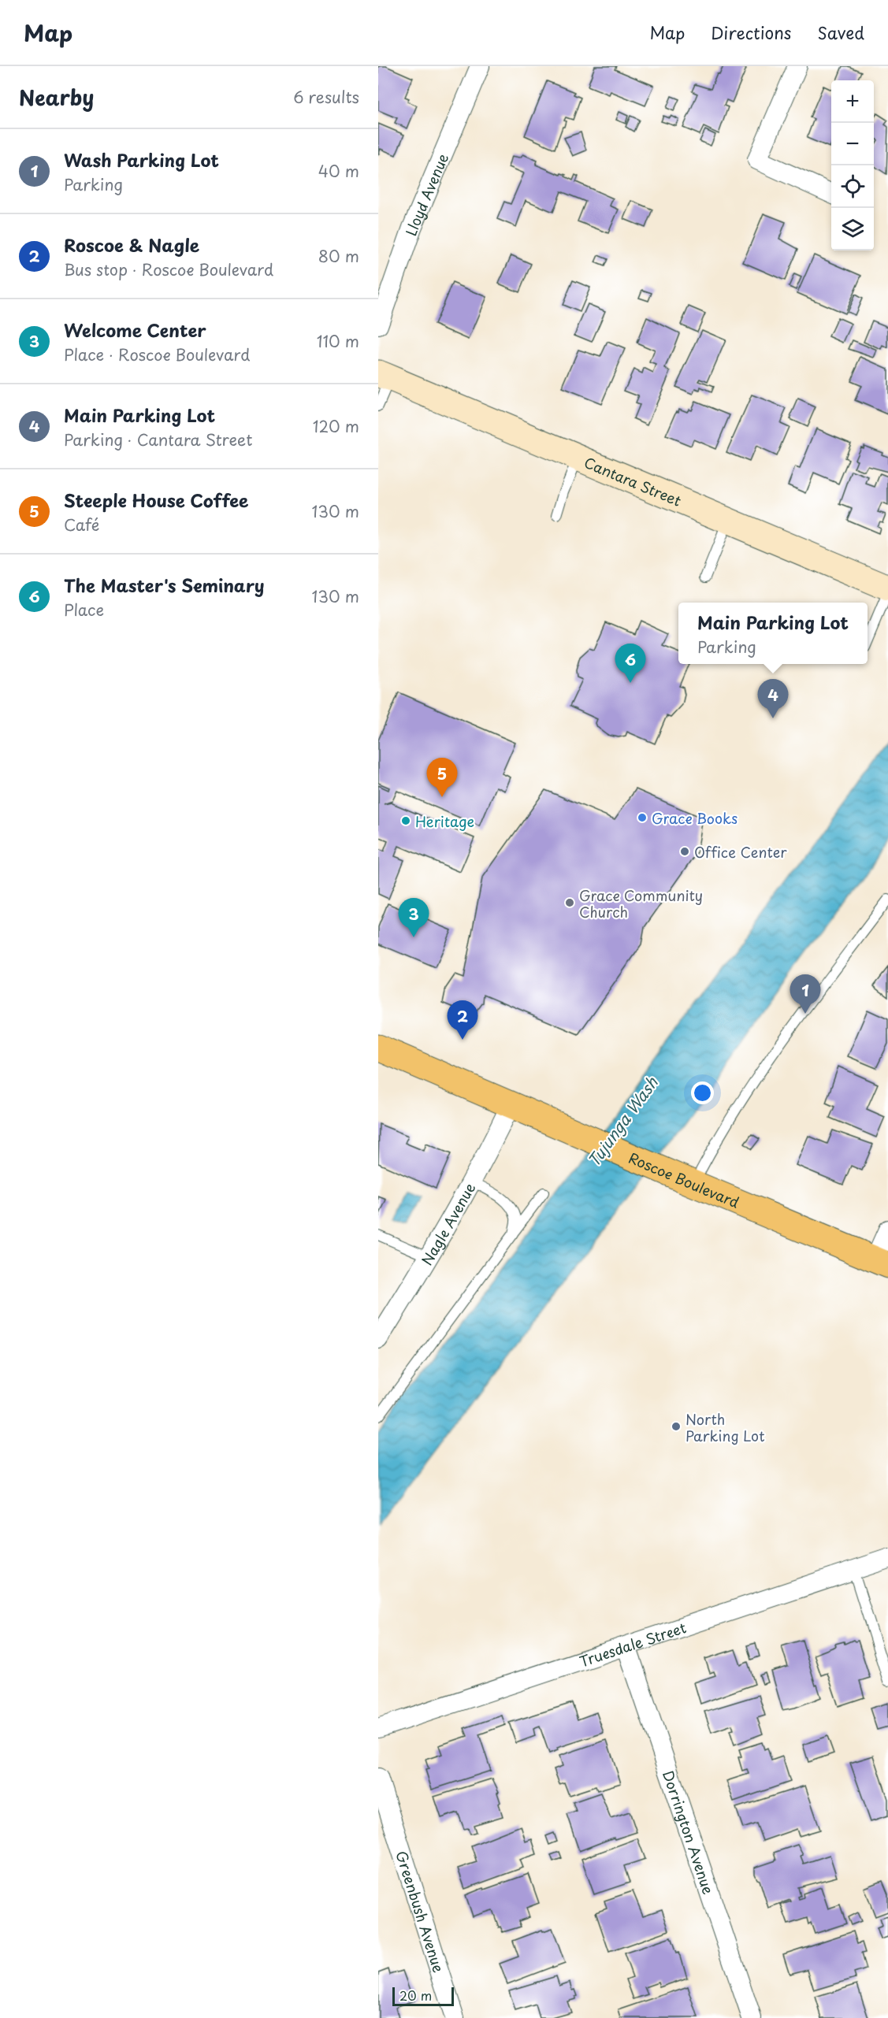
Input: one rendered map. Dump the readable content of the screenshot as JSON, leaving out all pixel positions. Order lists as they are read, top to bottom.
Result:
{
  "streets": {
    "main road": ["Roscoe Boulevard"],
    "street": [
      "Lloyd Avenue",
      "Cantara Street",
      "Nagle Avenue",
      "Truesdale Street",
      "Dorrington Avenue",
      "Greenbush Avenue"
    ]
  },
  "crossings": [
    ["Roscoe Boulevard", "Nagle Avenue"],
    ["Truesdale Street", "Dorrington Avenue"]
  ],
  "water": ["Tujunga Wash"],
  "places": [
    "Grace Books",
    "Heritage",
    "Office Center",
    "Grace Community Church",
    "North Parking Lot"
  ],
  "scale_bar": "20 m",
  "page": {
    "header": "Map",
    "nav": ["Map", "Directions", "Saved"],
    "heading": ["Nearby", "6 results"],
    "map_buttons": ["+", "−"],
    "list": [
      {
        "mark": "1",
        "name": "Wash Parking Lot",
        "note": "Parking",
        "value": "40 m"
      },
      {
        "mark": "2",
        "name": "Roscoe & Nagle",
        "note": "Bus stop · Roscoe Boulevard",
        "value": "80 m"
      },
      {
        "mark": "3",
        "name": "Welcome Center",
        "note": "Place · Roscoe Boulevard",
        "value": "110 m"
      },
      {
        "mark": "4",
        "name": "Main Parking Lot",
        "note": "Parking · Cantara Street",
        "value": "120 m"
      },
      {
        "mark": "5",
        "name": "Steeple House Coffee",
        "note": "Café",
        "value": "130 m"
      },
      {
        "mark": "6",
        "name": "The Master's Seminary",
        "note": "Place",
        "value": "130 m"
      }
    ],
    "popup": ["Main Parking Lot", "Parking"],
    "pins": [
      "6",
      "4",
      "5",
      "3",
      "1",
      "2"
    ],
    "scale": "20 m"
  }
}
